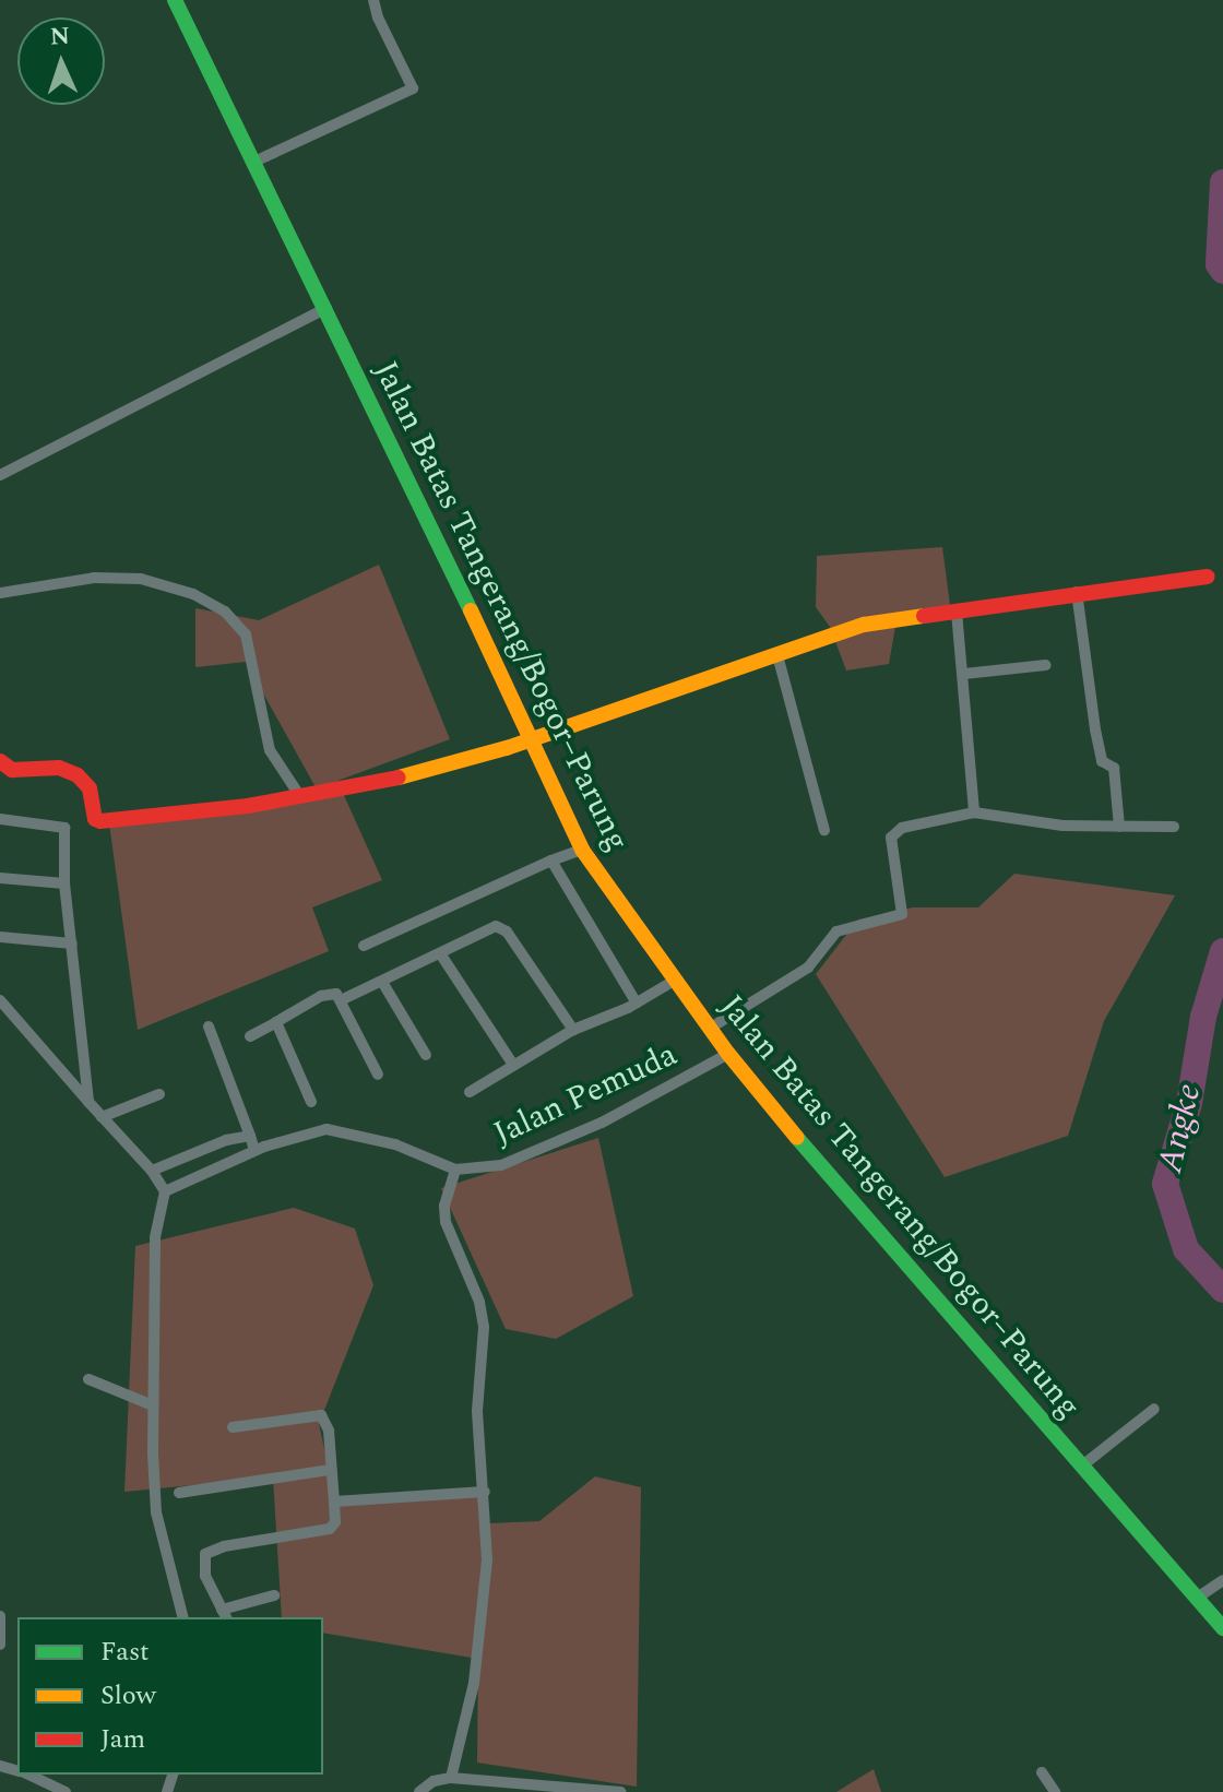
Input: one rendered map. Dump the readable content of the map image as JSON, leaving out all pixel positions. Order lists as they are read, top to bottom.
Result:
{
  "streets": {
    "main road": ["Jalan Batas Tangerang/Bogor–Parung"],
    "street": ["Jalan Pemuda"]
  },
  "crossings": [
    ["Jalan Batas Tangerang/Bogor–Parung", "Jalan Pemuda"]
  ],
  "water": ["Angke"],
  "legend": ["Fast", "Slow", "Jam"],
  "north": "top"
}
